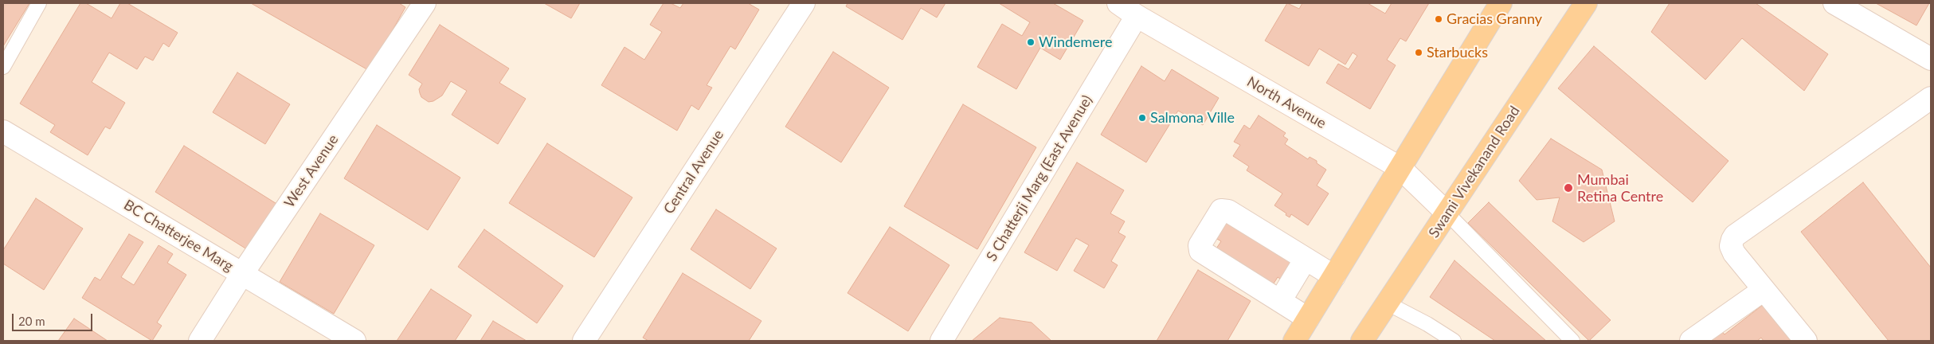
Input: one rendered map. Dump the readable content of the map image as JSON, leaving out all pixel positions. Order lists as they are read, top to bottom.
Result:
{
  "streets": {
    "main road": ["Swami Vivekanand Road"],
    "street": [
      "North Avenue",
      "West Avenue",
      "Central Avenue",
      "S Chatterji Marg (East Avenue)",
      "BC Chatterjee Marg"
    ]
  },
  "crossings": [
    ["North Avenue", "Swami Vivekanand Road"],
    ["North Avenue", "S Chatterji Marg (East Avenue)"],
    ["West Avenue", "BC Chatterjee Marg"]
  ],
  "places": [
    "Gracias Granny",
    "Windemere",
    "Starbucks",
    "Salmona Ville",
    "Mumbai Retina Centre"
  ],
  "scale_bar": "20 m"
}
